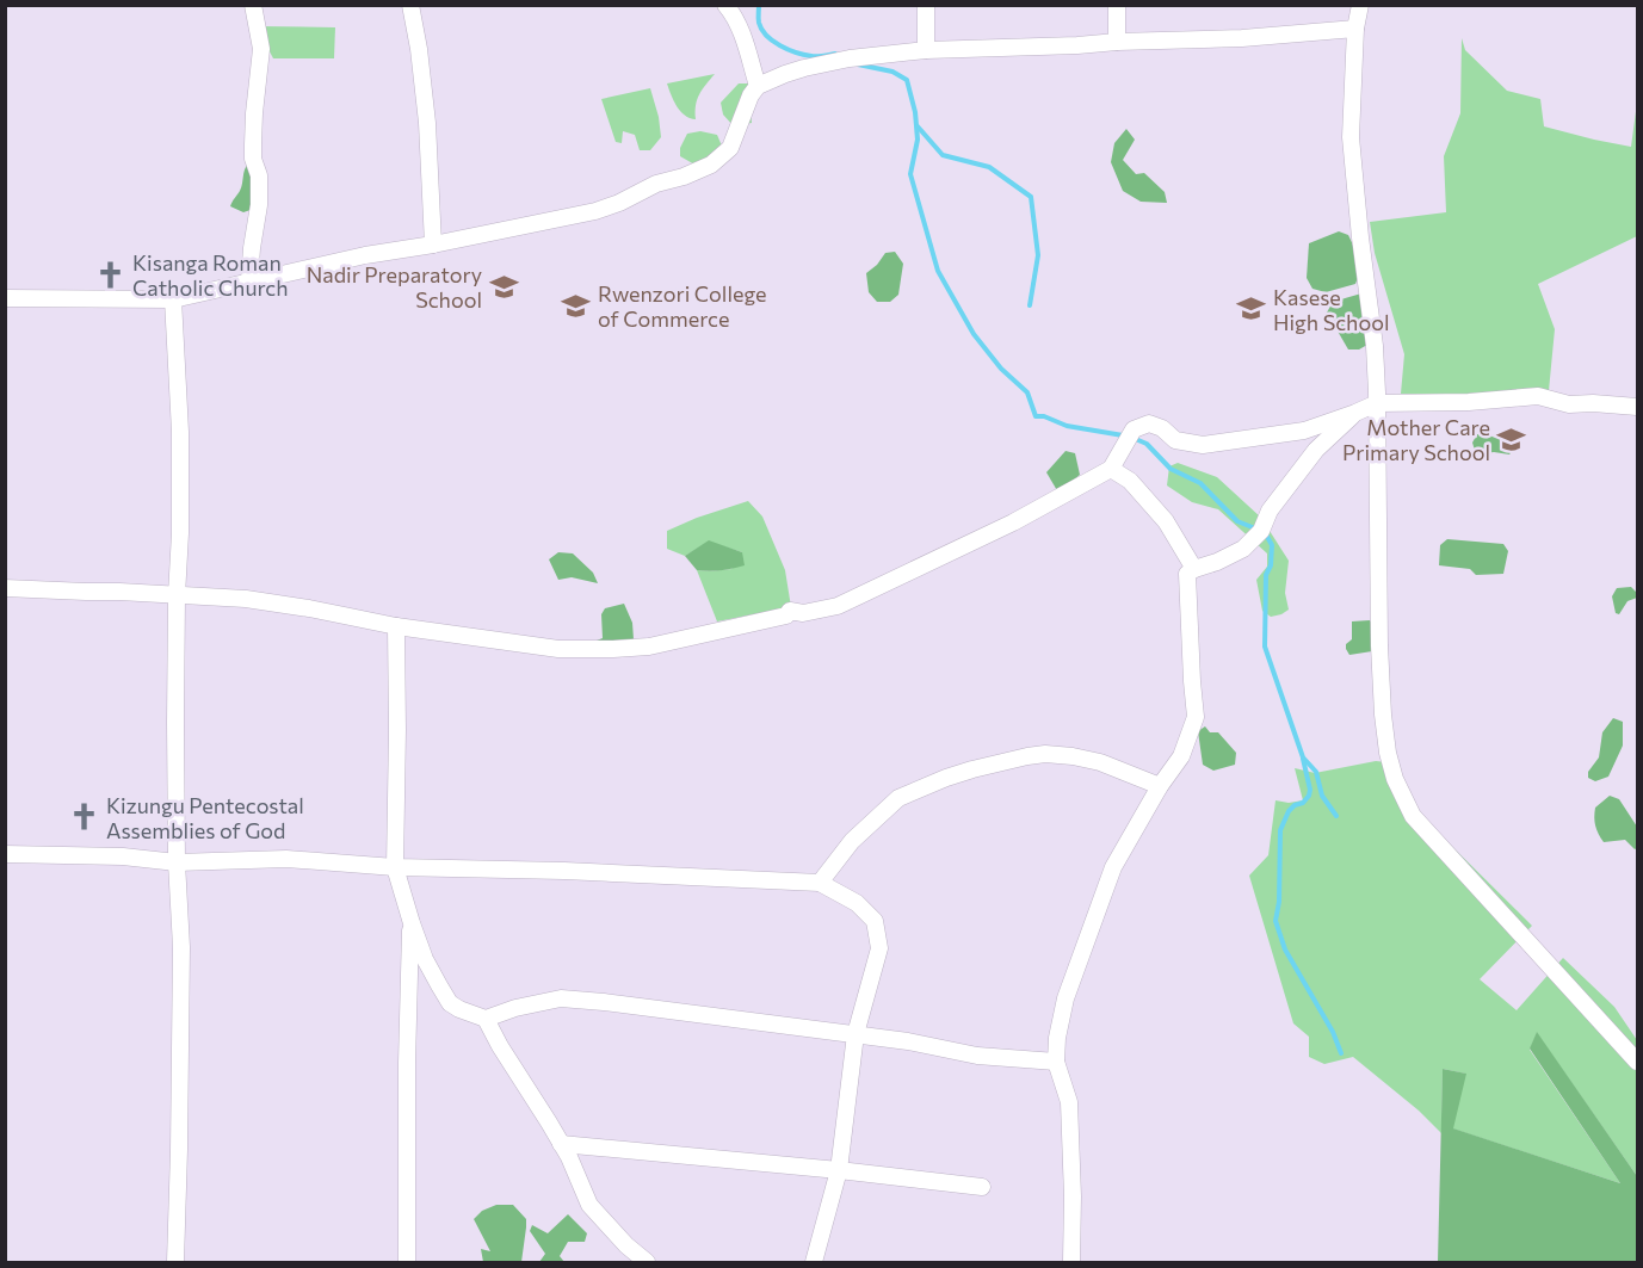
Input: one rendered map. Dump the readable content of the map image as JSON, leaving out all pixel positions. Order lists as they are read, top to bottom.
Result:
{
  "places": {
    "church": ["Kisanga Roman Catholic Church", "Kizungu Pentecostal Assemblies of God"],
    "school or university": [
      "Nadir Preparatory School",
      "Rwenzori College of Commerce",
      "Kasese High School",
      "Mother Care Primary School"
    ]
  }
}
